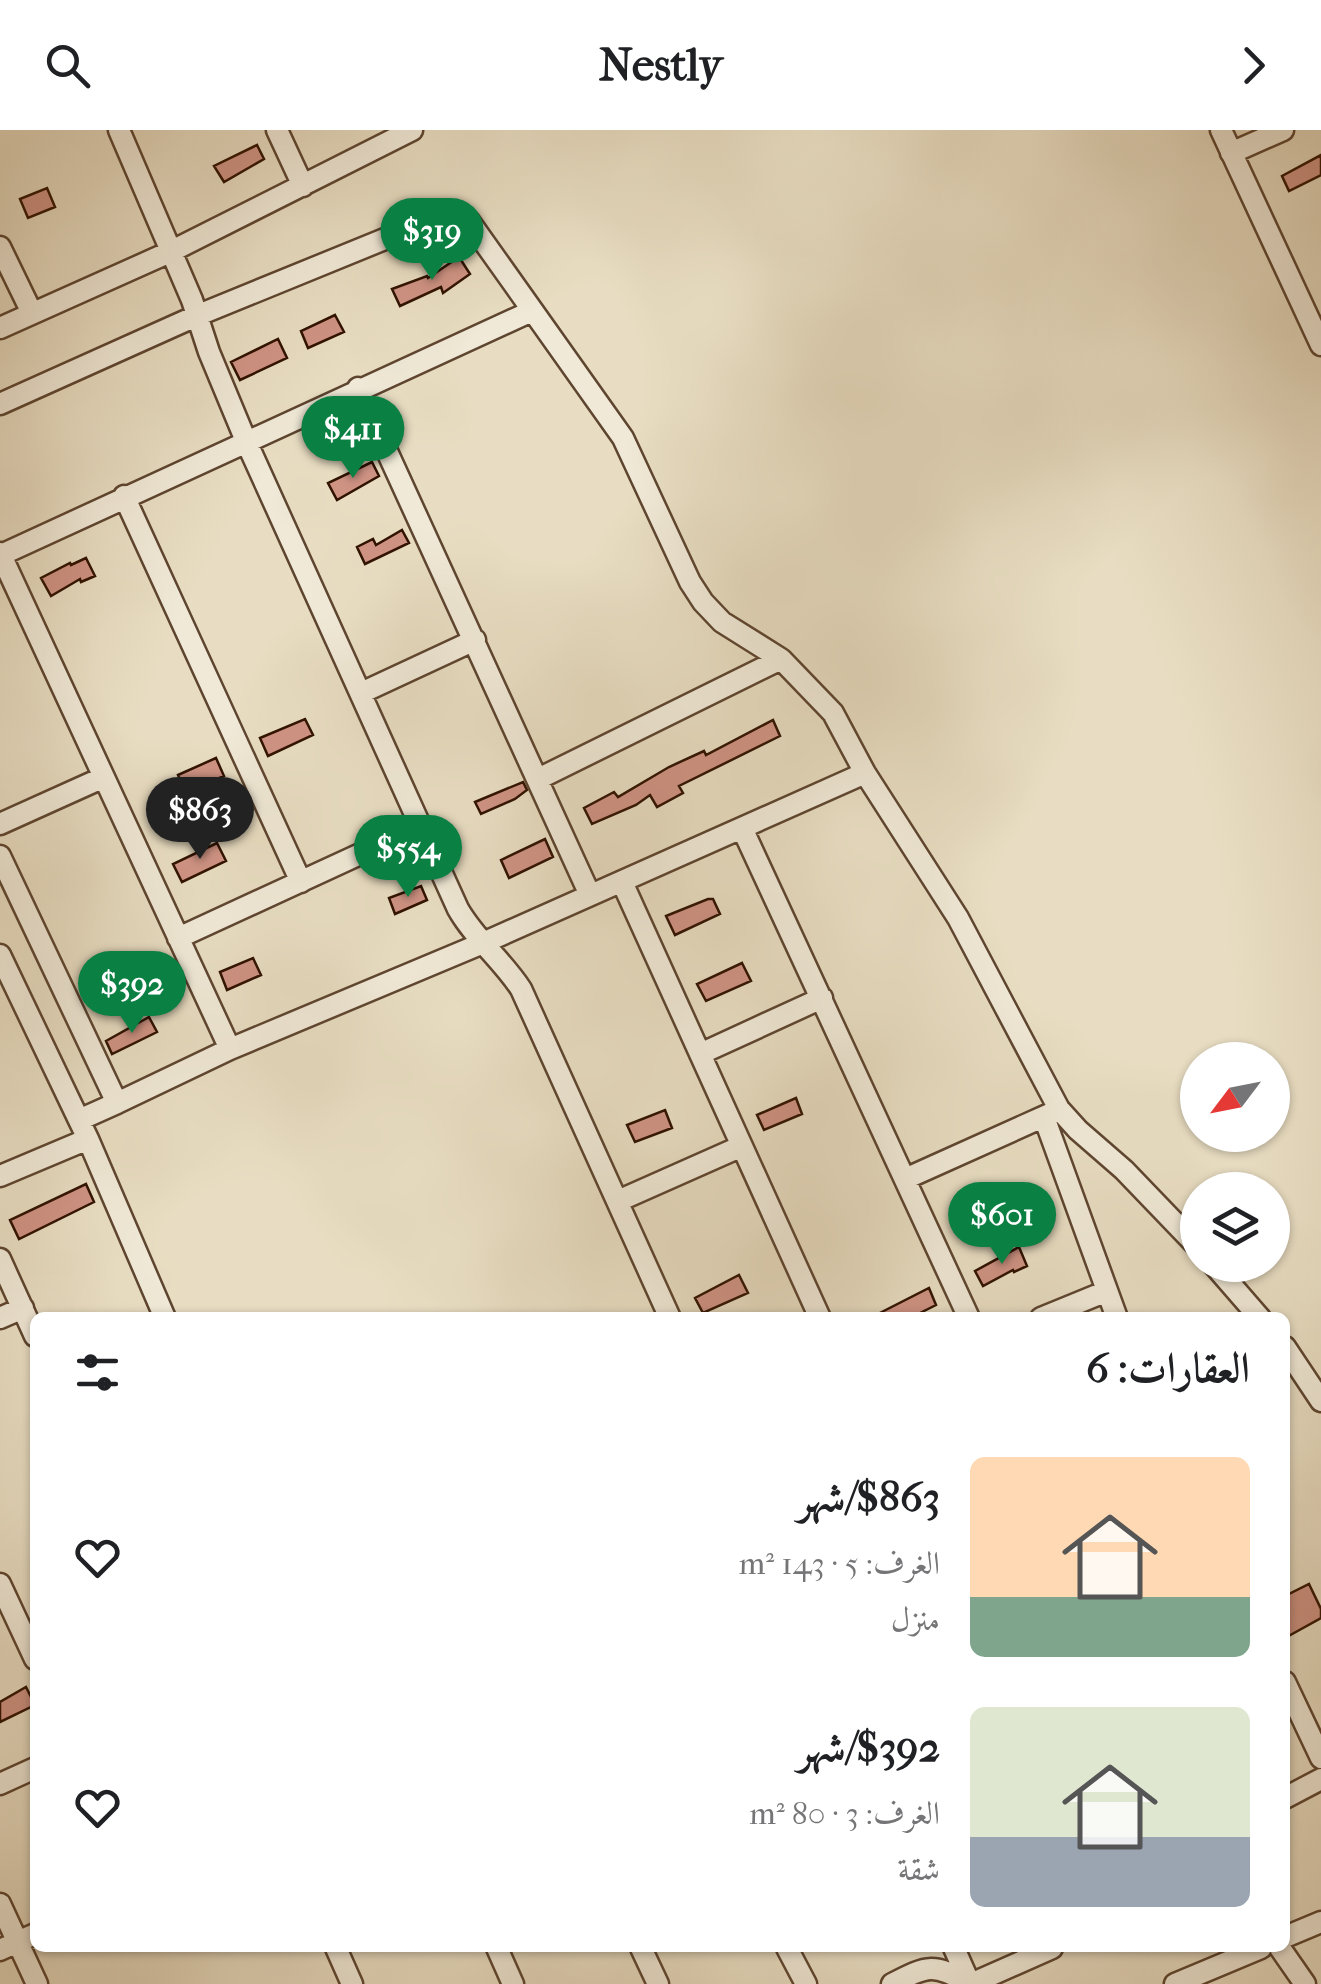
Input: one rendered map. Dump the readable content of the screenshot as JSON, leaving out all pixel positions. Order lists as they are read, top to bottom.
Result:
{
  "north": "bottom left",
  "page": {
    "header": "Nestly",
    "price": [
      "$319",
      "$411",
      "$863",
      "$554",
      "$392",
      "$601"
    ],
    "heading": "العقارات: 6",
    "list": [
      {
        "name": "$863/شهر",
        "note": "الغرف: 5 · 143 m² · منزل"
      },
      {
        "name": "$392/شهر",
        "note": "الغرف: 3 · 80 m² · شقة"
      }
    ]
  }
}
